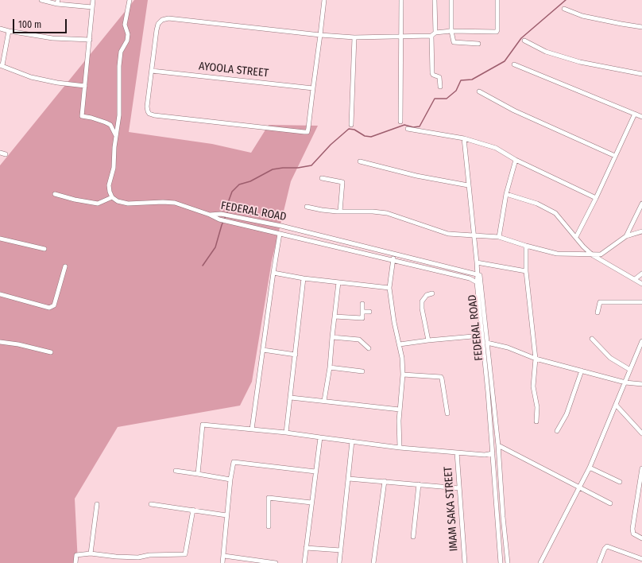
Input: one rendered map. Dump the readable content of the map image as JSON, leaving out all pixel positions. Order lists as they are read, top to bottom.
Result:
{
  "streets": {
    "street": ["AYOOLA STREET", "FEDERAL ROAD", "IMAM SAKA STREET"]
  },
  "scale_bar": "100 m"
}
